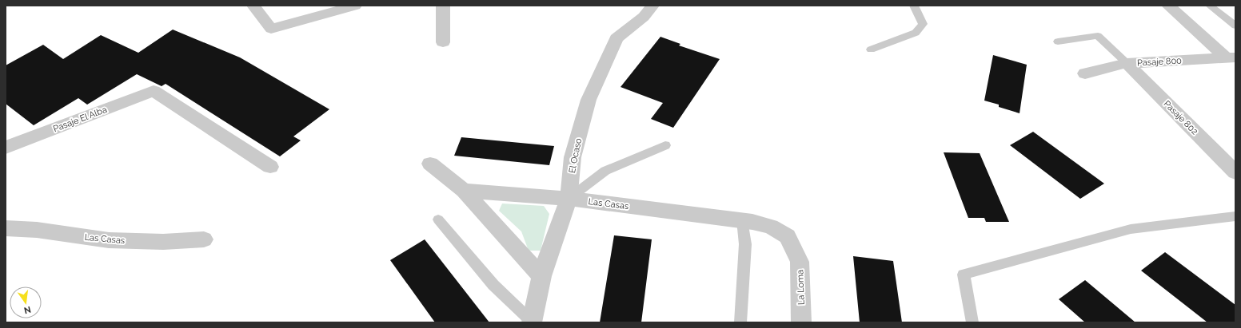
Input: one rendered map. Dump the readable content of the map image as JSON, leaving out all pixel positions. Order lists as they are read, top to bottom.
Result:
{
  "streets": {
    "street": [
      "Pasaje 800",
      "Pasaje 802",
      "Pasaje El Alba",
      "El Ocaso",
      "Las Casas",
      "La Loma"
    ]
  },
  "crossings": [
    ["Pasaje 800", "Pasaje 802"],
    ["El Ocaso", "Las Casas"],
    ["Las Casas", "La Loma"]
  ],
  "north": "bottom"
}
